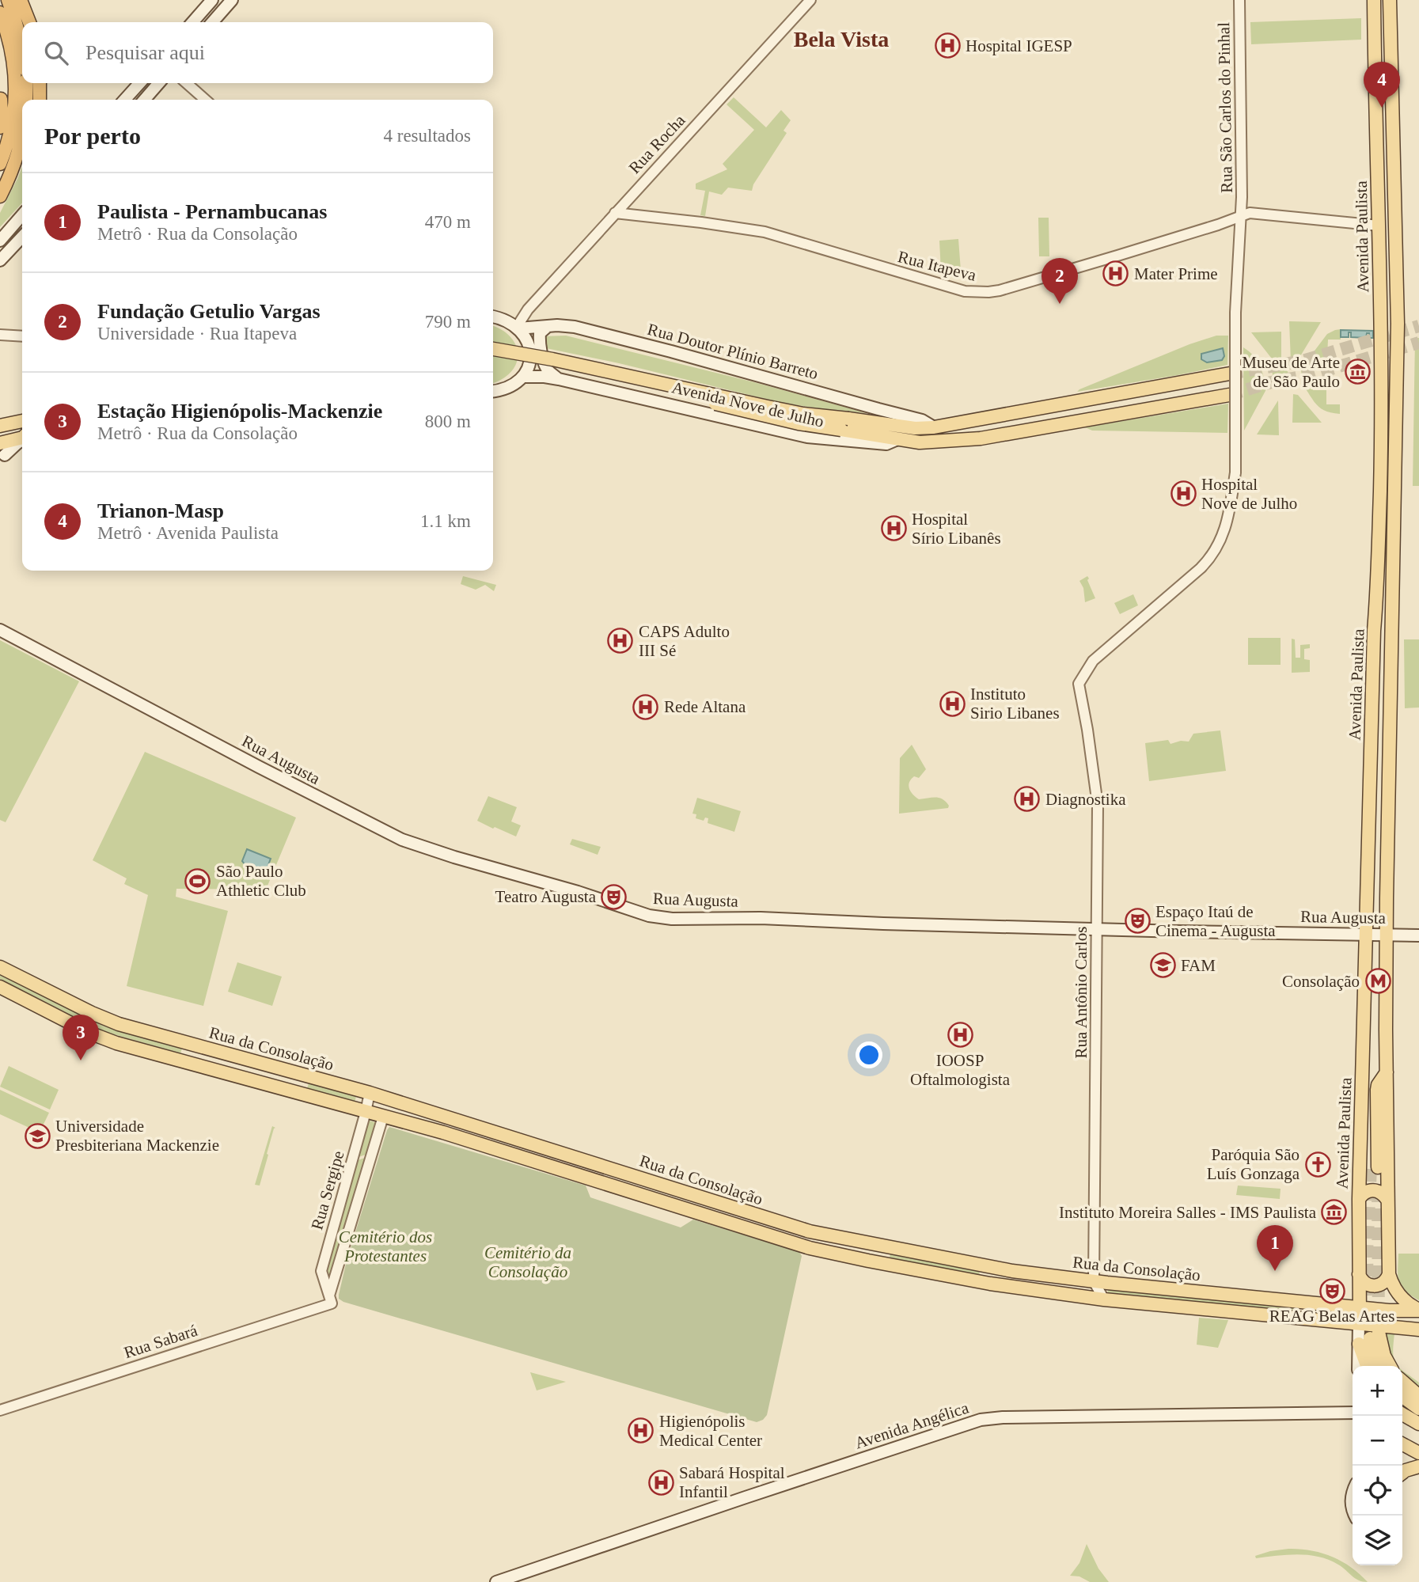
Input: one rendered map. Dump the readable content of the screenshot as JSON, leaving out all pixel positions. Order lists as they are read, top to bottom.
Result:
{
  "streets": {
    "main road": [
      "Avenida Paulista",
      "Rua Doutor Plínio Barreto",
      "Avenida Nove de Julho",
      "Rua Augusta",
      "Rua da Consolação",
      "Avenida Angélica"
    ],
    "street": [
      "Rua São Carlos do Pinhal",
      "Rua Rocha",
      "Rua Itapeva",
      "Rua Antônio Carlos",
      "Rua Sergipe",
      "Rua Sabará"
    ]
  },
  "crossings": [
    ["Rua São Carlos do Pinhal", "Rua Itapeva"],
    ["Rua São Carlos do Pinhal", "Rua Antônio Carlos"],
    ["Rua Rocha", "Rua Itapeva"],
    ["Rua Rocha", "Rua Doutor Plínio Barreto"],
    ["Avenida Paulista", "Rua Itapeva"],
    ["Avenida Paulista", "Rua Augusta"],
    ["Avenida Paulista", "Rua da Consolação"],
    ["Rua Augusta", "Rua Antônio Carlos"],
    ["Rua Antônio Carlos", "Rua da Consolação"],
    ["Rua da Consolação", "Rua Sergipe"],
    ["Rua Sergipe", "Rua Sabará"]
  ],
  "districts": ["Bela Vista"],
  "parks": ["Cemitério dos Protestantes", "Cemitério da Consolação"],
  "places": {
    "hospital": [
      "Hospital IGESP",
      "Mater Prime",
      "Hospital Nove de Julho",
      "Hospital Sírio Libanês",
      "CAPS Adulto III Sé",
      "Instituto Sirio Libanes",
      "Rede Altana",
      "Diagnostika",
      "IOOSP Oftalmologista",
      "Higienópolis Medical Center",
      "Sabará Hospital Infantil"
    ],
    "museum": ["Museu de Arte de São Paulo", "Instituto Moreira Salles - IMS Paulista"],
    "sports": ["São Paulo Athletic Club"],
    "theatre": ["Teatro Augusta", "Espaço Itaú de Cinema - Augusta", "REAG Belas Artes"],
    "school or university": ["FAM", "Universidade Presbiteriana Mackenzie"],
    "metro station": ["Consolação"],
    "church": ["Paróquia São Luís Gonzaga"]
  },
  "page": {
    "search": "Pesquisar aqui",
    "pins": [
      "4",
      "2",
      "3",
      "1"
    ],
    "heading": ["Por perto", "4 resultados"],
    "list": [
      {
        "mark": "1",
        "name": "Paulista - Pernambucanas",
        "note": "Metrô · Rua da Consolação",
        "value": "470 m"
      },
      {
        "mark": "2",
        "name": "Fundação Getulio Vargas",
        "note": "Universidade · Rua Itapeva",
        "value": "790 m"
      },
      {
        "mark": "3",
        "name": "Estação Higienópolis-Mackenzie",
        "note": "Metrô · Rua da Consolação",
        "value": "800 m"
      },
      {
        "mark": "4",
        "name": "Trianon-Masp",
        "note": "Metrô · Avenida Paulista",
        "value": "1.1 km"
      }
    ],
    "map_buttons": ["+", "−"]
  }
}
